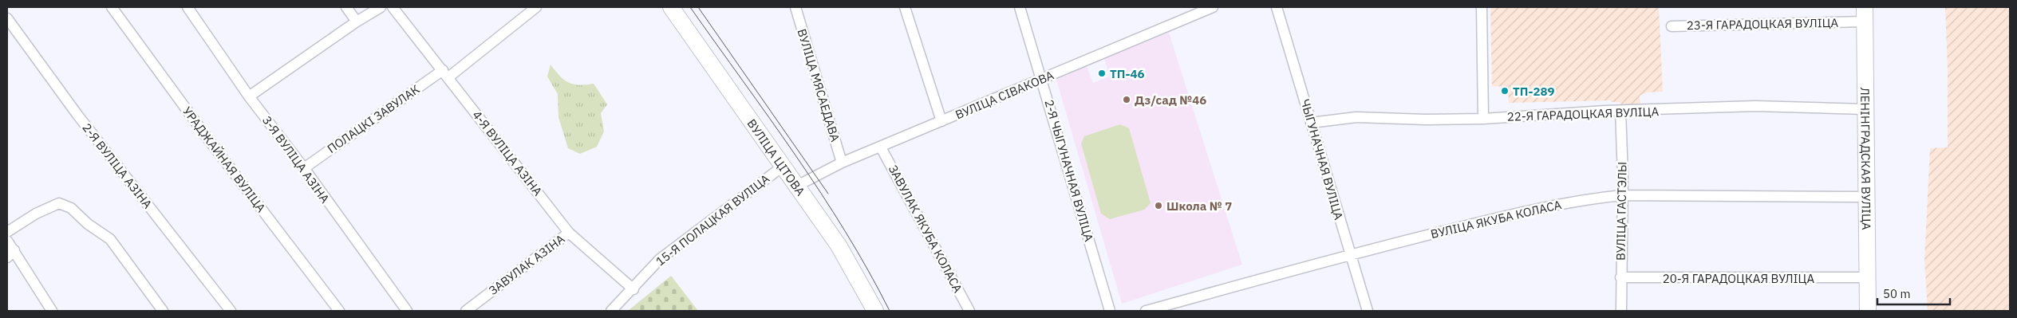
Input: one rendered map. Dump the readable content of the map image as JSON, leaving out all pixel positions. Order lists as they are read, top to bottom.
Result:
{
  "streets": {
    "main road": ["ВУЛІЦА ЦІТОВА", "ЛЕНІНГРАДСКАЯ ВУЛІЦА"],
    "street": [
      "23-Я ГАРАДОЦКАЯ ВУЛІЦА",
      "ВУЛІЦА МЯСАЕДАВА",
      "ВУЛІЦА СІВАКОВА",
      "22-Я ГАРАДОЦКАЯ ВУЛІЦА",
      "ПОЛАЦКІ ЗАВУЛАК",
      "4-Я ВУЛІЦА АЗІНА",
      "УРАДЖАЙНАЯ ВУЛІЦА",
      "3-Я ВУЛІЦА АЗІНА",
      "ЧЫГУНАЧНАЯ ВУЛІЦА",
      "2-Я ВУЛІЦА АЗІНА",
      "2-Я ЧЫГУНАЧНАЯ ВУЛІЦА",
      "ВУЛІЦА ГАСТЭЛЫ",
      "ВУЛІЦА ЯКУБА КОЛАСА",
      "15-Я ПОЛАЦКАЯ ВУЛІЦА",
      "ЗАВУЛАК ЯКУБА КОЛАСА",
      "ЗАВУЛАК АЗІНА",
      "20-Я ГАРАДОЦКАЯ ВУЛІЦА"
    ]
  },
  "crossings": [
    ["23-Я ГАРАДОЦКАЯ ВУЛІЦА", "ЛЕНІНГРАДСКАЯ ВУЛІЦА"],
    ["ВУЛІЦА МЯСАЕДАВА", "ВУЛІЦА СІВАКОВА"],
    ["ВУЛІЦА СІВАКОВА", "ВУЛІЦА ЦІТОВА"],
    ["ВУЛІЦА СІВАКОВА", "2-Я ЧЫГУНАЧНАЯ ВУЛІЦА"],
    ["ВУЛІЦА СІВАКОВА", "ЗАВУЛАК ЯКУБА КОЛАСА"],
    ["22-Я ГАРАДОЦКАЯ ВУЛІЦА", "ЧЫГУНАЧНАЯ ВУЛІЦА"],
    ["22-Я ГАРАДОЦКАЯ ВУЛІЦА", "ЛЕНІНГРАДСКАЯ ВУЛІЦА"],
    ["22-Я ГАРАДОЦКАЯ ВУЛІЦА", "ВУЛІЦА ГАСТЭЛЫ"],
    ["ПОЛАЦКІ ЗАВУЛАК", "4-Я ВУЛІЦА АЗІНА"],
    ["ПОЛАЦКІ ЗАВУЛАК", "3-Я ВУЛІЦА АЗІНА"],
    ["4-Я ВУЛІЦА АЗІНА", "15-Я ПОЛАЦКАЯ ВУЛІЦА"],
    ["4-Я ВУЛІЦА АЗІНА", "ЗАВУЛАК АЗІНА"],
    ["ВУЛІЦА ЦІТОВА", "15-Я ПОЛАЦКАЯ ВУЛІЦА"],
    ["ЧЫГУНАЧНАЯ ВУЛІЦА", "ВУЛІЦА ЯКУБА КОЛАСА"],
    ["ЛЕНІНГРАДСКАЯ ВУЛІЦА", "ВУЛІЦА ЯКУБА КОЛАСА"],
    ["ЛЕНІНГРАДСКАЯ ВУЛІЦА", "20-Я ГАРАДОЦКАЯ ВУЛІЦА"],
    ["ВУЛІЦА ГАСТЭЛЫ", "ВУЛІЦА ЯКУБА КОЛАСА"],
    ["ВУЛІЦА ГАСТЭЛЫ", "20-Я ГАРАДОЦКАЯ ВУЛІЦА"]
  ],
  "places": [
    "ТП-46",
    "ТП-289",
    "Дз/сад №46",
    "Школа № 7"
  ],
  "scale_bar": "50 m"
}
